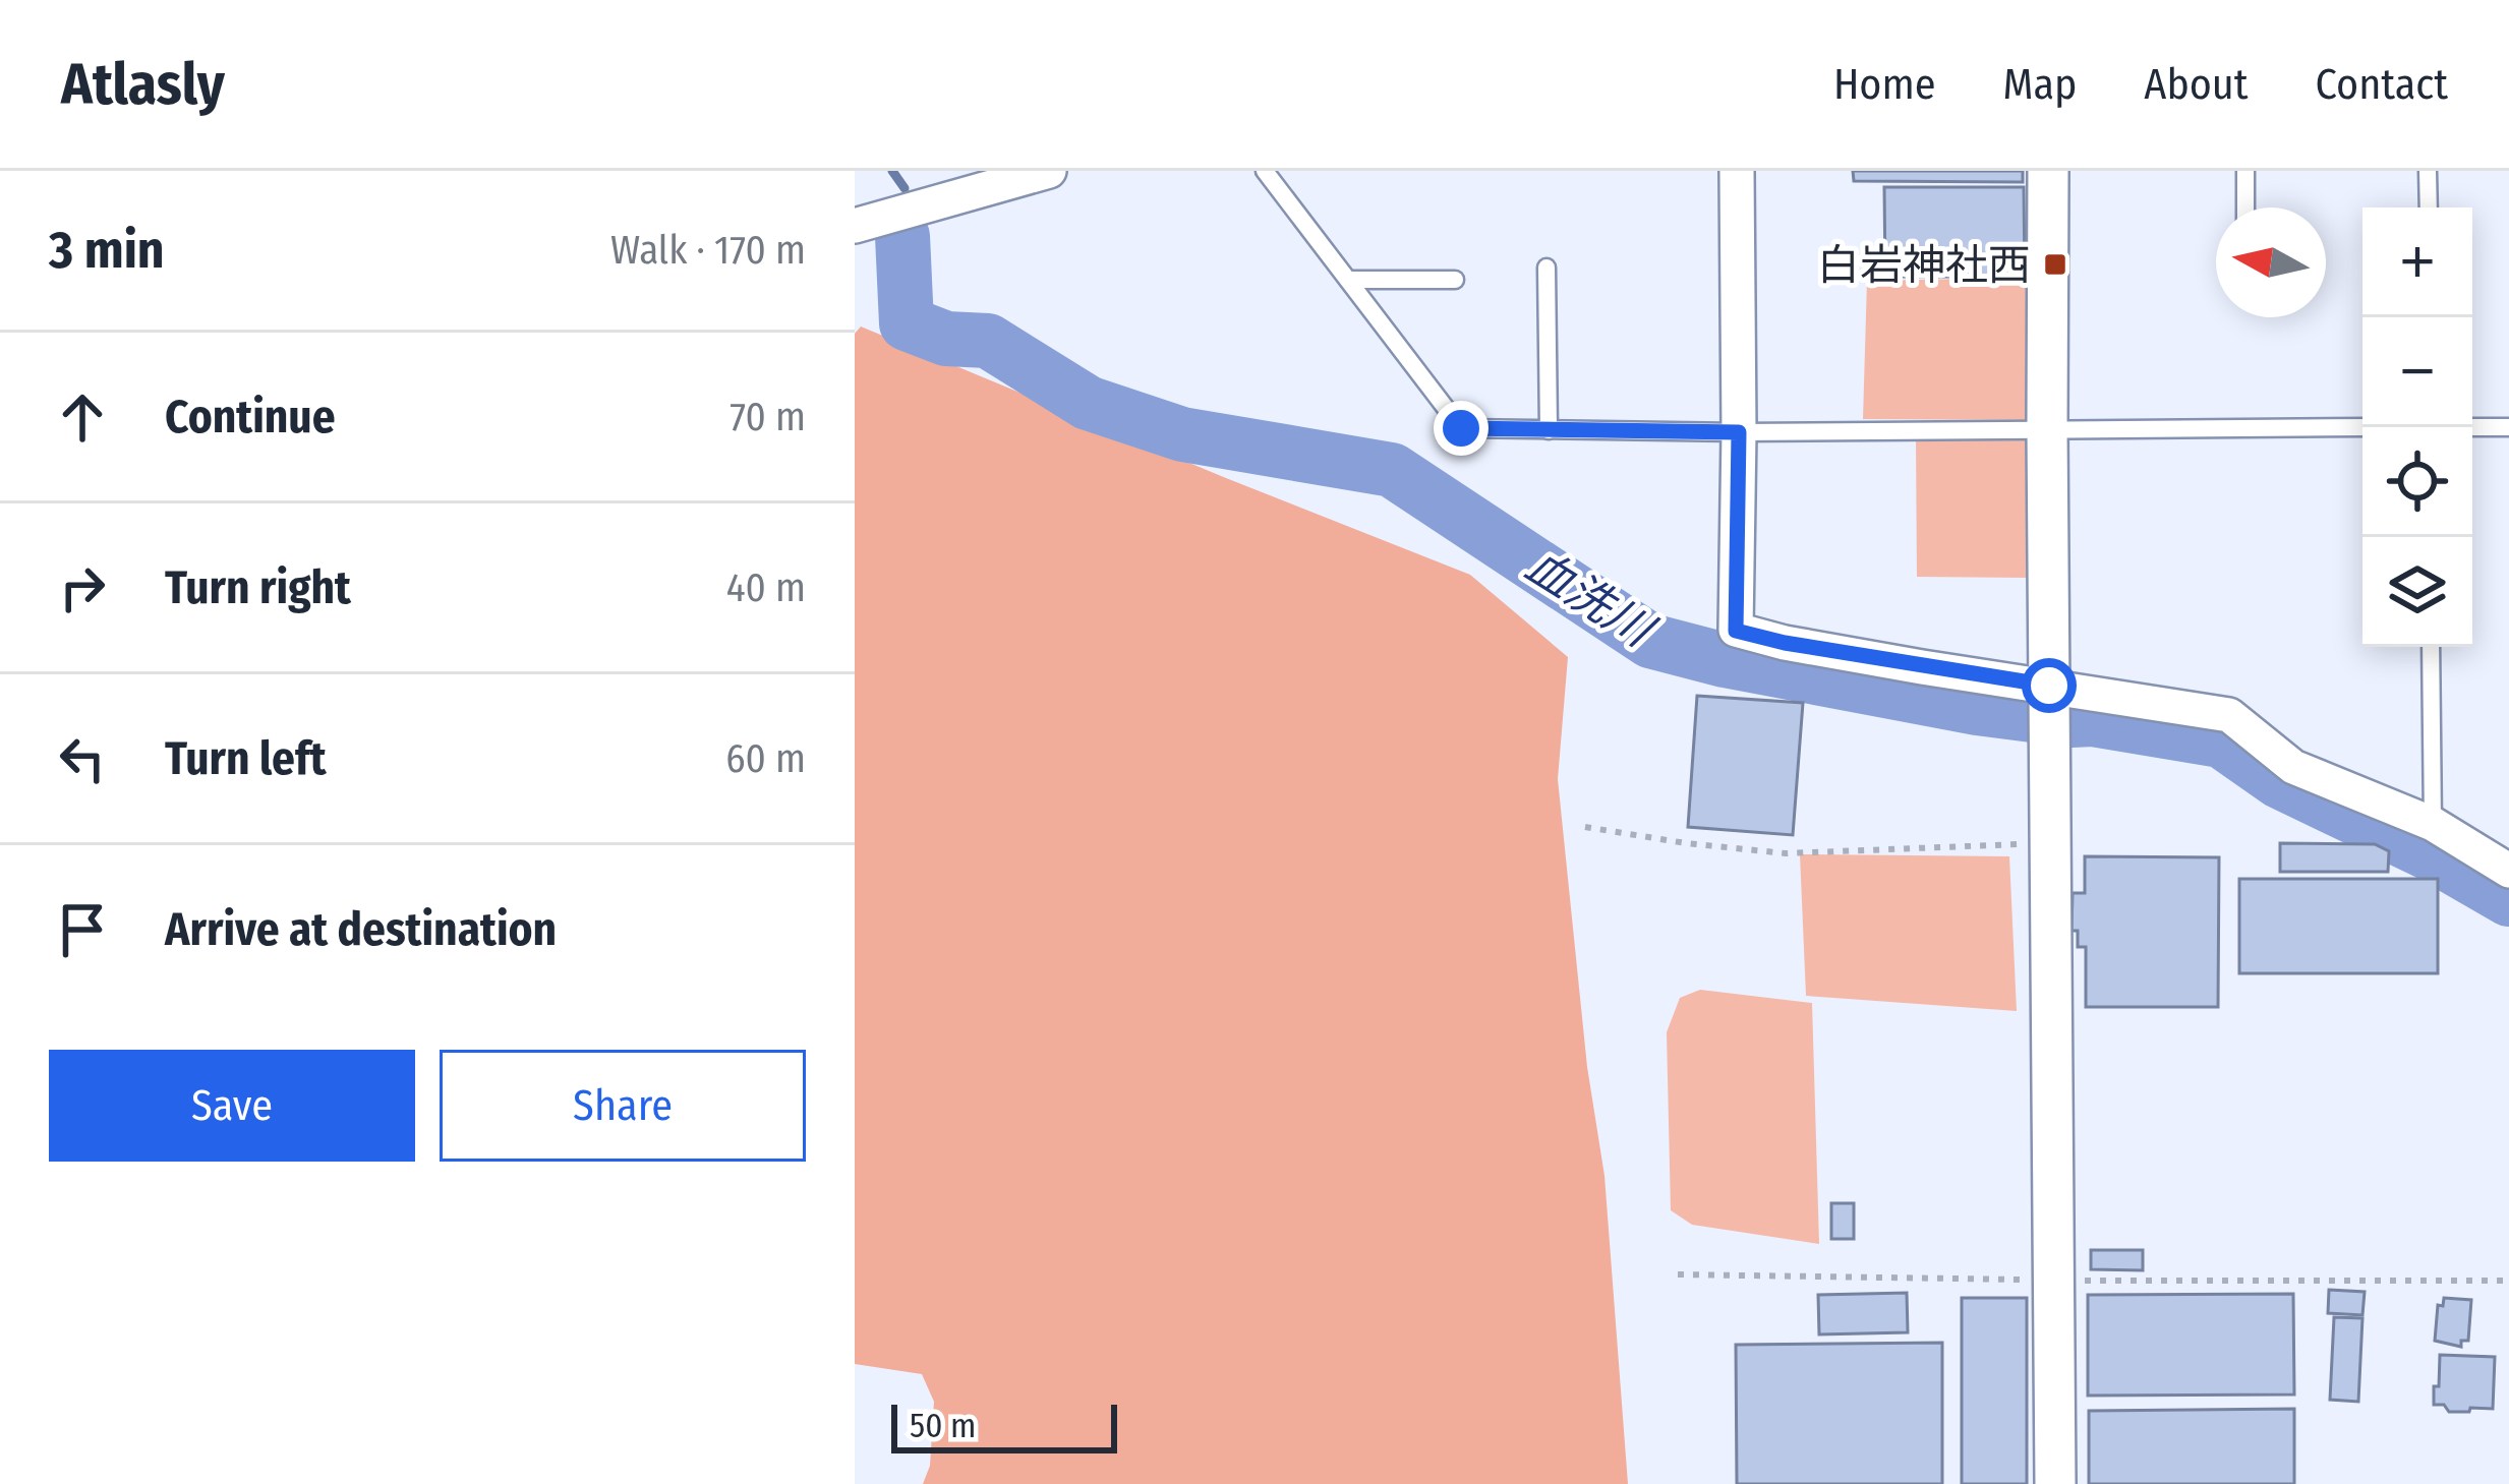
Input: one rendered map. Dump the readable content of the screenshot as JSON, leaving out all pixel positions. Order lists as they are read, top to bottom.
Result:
{
  "water": ["血洗川"],
  "places": {
    "transit": ["白岩神社西"]
  },
  "scale_bar": "50 m",
  "north": "left",
  "page": {
    "header": "Atlasly",
    "nav": [
      "Home",
      "Map",
      "About",
      "Contact"
    ],
    "heading": ["3 min", "Walk · 170 m"],
    "map_buttons": ["+", "−"],
    "list": [
      ["Continue", "70 m"],
      ["Turn right", "40 m"],
      ["Turn left", "60 m"],
      "Arrive at destination"
    ],
    "buttons": ["Save", "Share"],
    "scale": "50 m"
  }
}
